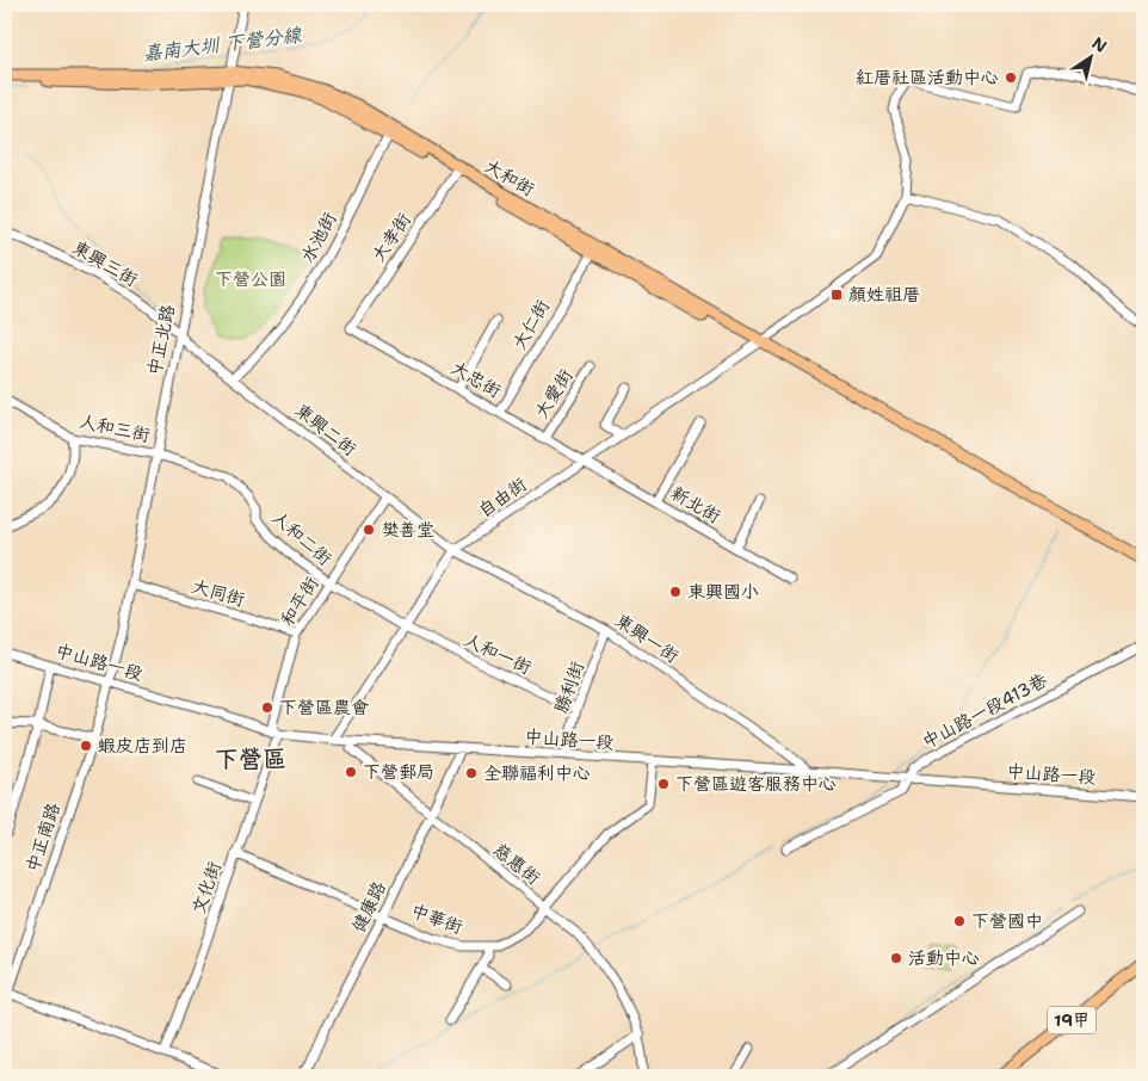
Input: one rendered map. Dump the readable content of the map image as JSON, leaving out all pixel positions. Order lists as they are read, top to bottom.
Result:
{
  "streets": {
    "main road": ["大和街", "19甲"],
    "street": [
      "水池街",
      "大孝街",
      "東興三街",
      "大仁街",
      "中正北路",
      "大忠街",
      "大愛街",
      "人和三街",
      "東興二街",
      "自由街",
      "新北街",
      "人和二街",
      "大同街",
      "和平街",
      "東興一街",
      "人和一街",
      "中山路一段",
      "勝利街",
      "中山路一段413巷",
      "中正南路",
      "慈惠街",
      "文化街",
      "健康路",
      "中華街"
    ]
  },
  "crossings": [
    ["大和街", "水池街"],
    ["大和街", "大孝街"],
    ["大和街", "大仁街"],
    ["大和街", "中正北路"],
    ["大和街", "自由街"],
    ["水池街", "東興二街"],
    ["大孝街", "大忠街"],
    ["東興三街", "中正北路"],
    ["東興三街", "東興二街"],
    ["大仁街", "大忠街"],
    ["中正北路", "人和三街"],
    ["中正北路", "東興二街"],
    ["中正北路", "人和二街"],
    ["中正北路", "大同街"],
    ["中正北路", "中山路一段"],
    ["中正北路", "中正南路"],
    ["大忠街", "大愛街"],
    ["大忠街", "自由街"],
    ["大忠街", "新北街"],
    ["人和三街", "人和二街"],
    ["東興二街", "自由街"],
    ["東興二街", "和平街"],
    ["東興二街", "東興一街"],
    ["自由街", "新北街"],
    ["自由街", "人和二街"],
    ["自由街", "東興一街"],
    ["自由街", "人和一街"],
    ["自由街", "中山路一段"],
    ["人和二街", "和平街"],
    ["人和二街", "人和一街"],
    ["大同街", "和平街"],
    ["和平街", "中山路一段"],
    ["和平街", "文化街"],
    ["東興一街", "中山路一段"],
    ["東興一街", "勝利街"],
    ["人和一街", "勝利街"],
    ["中山路一段", "勝利街"],
    ["中山路一段", "中山路一段413巷"],
    ["中山路一段", "中正南路"],
    ["中山路一段", "慈惠街"],
    ["中山路一段", "文化街"],
    ["中山路一段", "健康路"],
    ["中山路一段", "中華街"],
    ["慈惠街", "健康路"],
    ["慈惠街", "中華街"],
    ["文化街", "中華街"],
    ["健康路", "中華街"]
  ],
  "districts": ["下營區"],
  "water": ["嘉南大圳 下營分線"],
  "parks": ["下營公園"],
  "places": {
    "other": [
      "紅厝社區活動中心",
      "樊善堂",
      "東興國小",
      "下營區農會",
      "蝦皮店到店",
      "下營郵局",
      "全聯福利中心",
      "下營區遊客服務中心",
      "下營國中",
      "活動中心"
    ],
    "transit": ["顏姓祖厝"]
  },
  "north": "top right"
}
